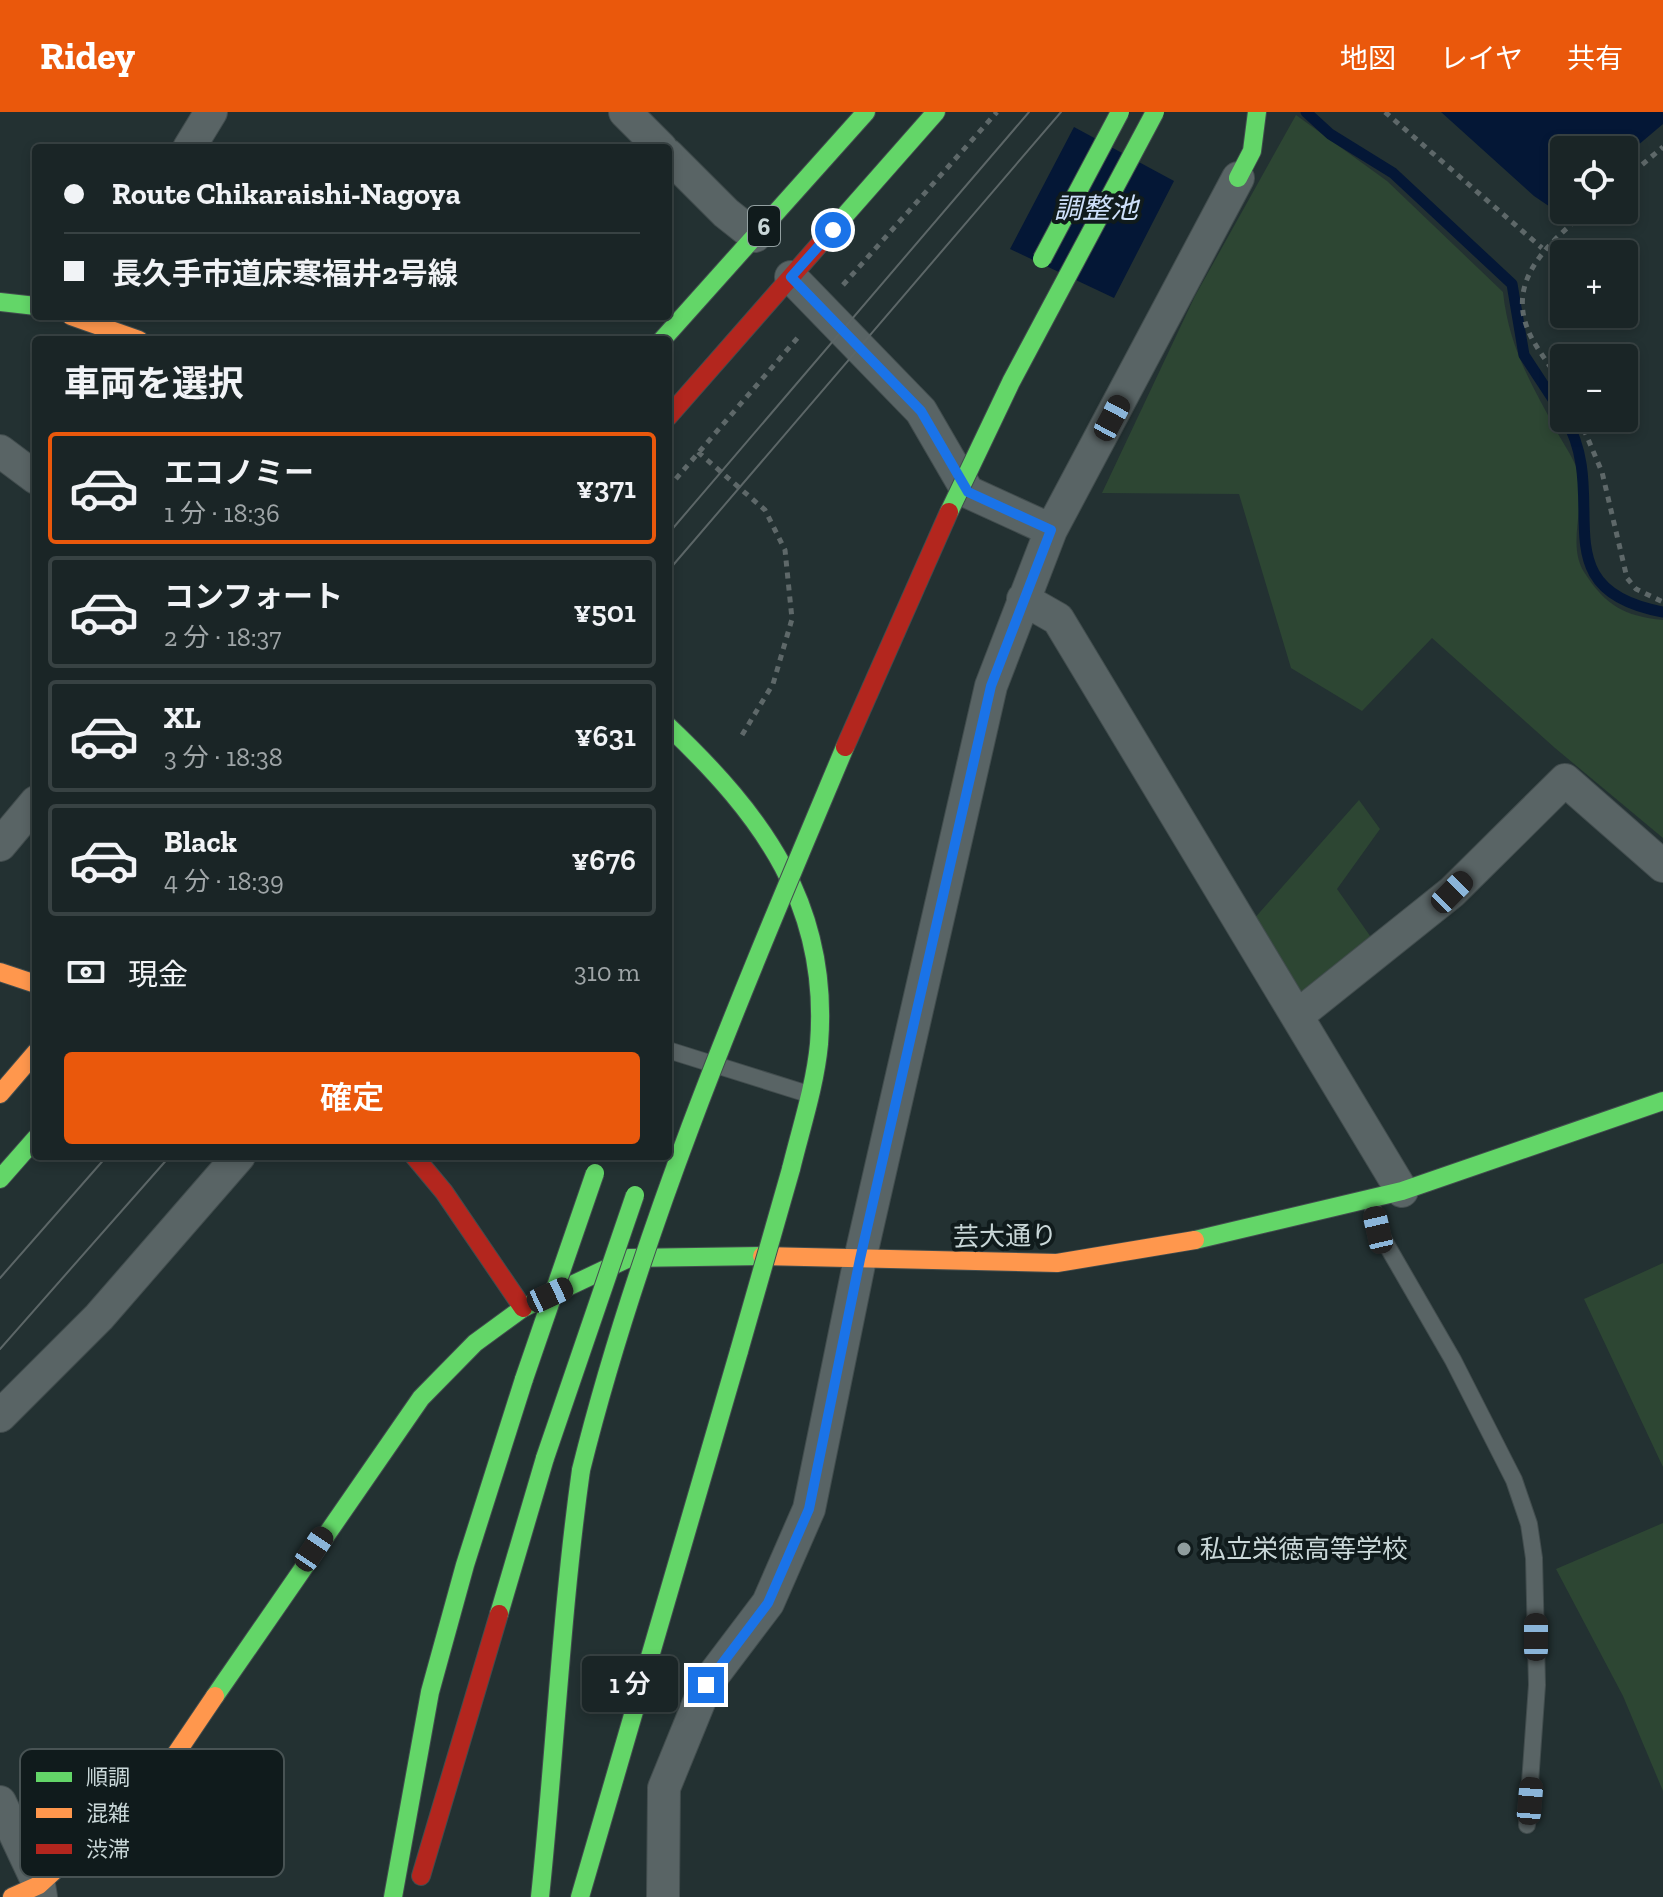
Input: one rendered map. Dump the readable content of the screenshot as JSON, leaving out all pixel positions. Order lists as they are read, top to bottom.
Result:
{
  "streets": {
    "main road": ["6", "芸大通り"]
  },
  "water": ["調整池"],
  "places": ["私立栄徳高等学校"],
  "legend": ["順調", "混雑", "渋滞"],
  "page": {
    "header": "Ridey",
    "nav": ["地図", "レイヤ", "共有"],
    "map_buttons": ["+", "−"],
    "banner": ["Route Chikaraishi-Nagoya", "長久手市道床寒福井2号線"],
    "heading": "車両を選択",
    "list": [
      {
        "name": "エコノミー",
        "note": "1 分 · 18:36",
        "value": "¥371"
      },
      {
        "name": "コンフォート",
        "note": "2 分 · 18:37",
        "value": "¥501"
      },
      {
        "name": "XL",
        "note": "3 分 · 18:38",
        "value": "¥631"
      },
      {
        "name": "Black",
        "note": "4 分 · 18:39",
        "value": "¥676"
      }
    ],
    "pay": ["現金", "310 m"],
    "buttons": "確定",
    "bubble": "1 分"
  }
}
